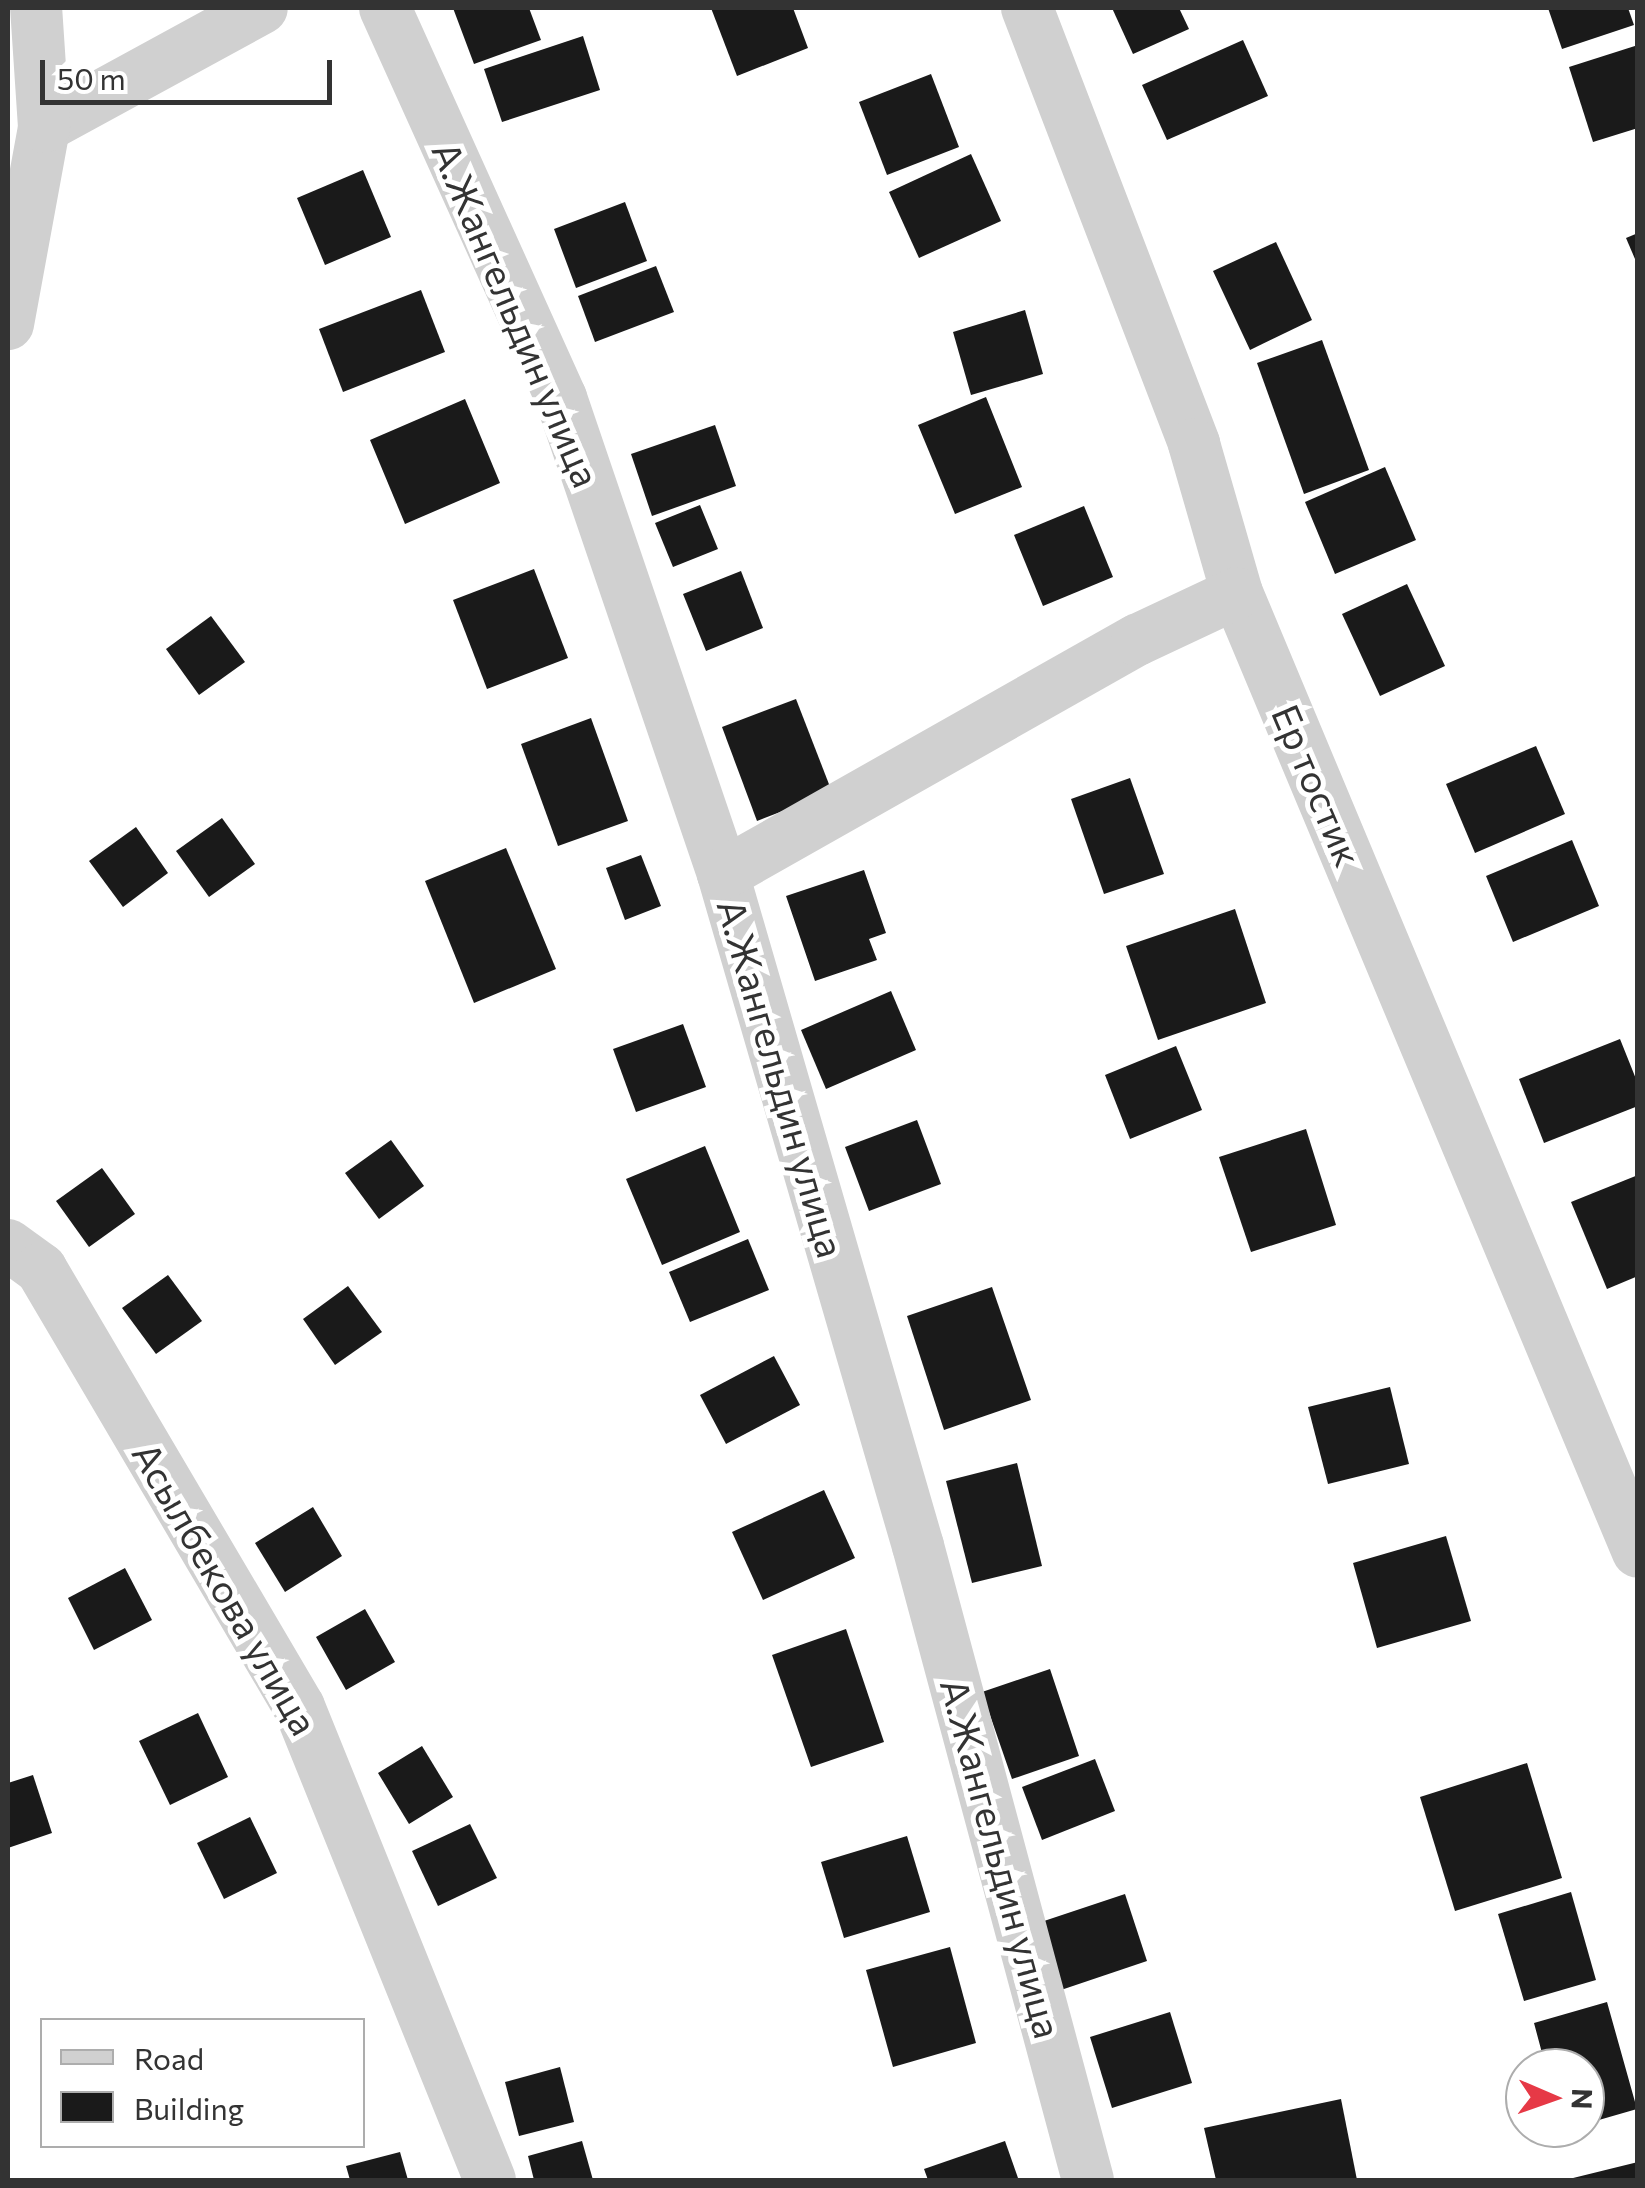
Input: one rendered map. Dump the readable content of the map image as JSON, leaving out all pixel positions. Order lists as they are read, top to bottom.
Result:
{
  "streets": {
    "street": ["А.Жангельдин улица", "Ер тостик", "Асылбекова улица"]
  },
  "legend": ["Road", "Building"],
  "scale_bar": "50 m",
  "north": "right"
}
